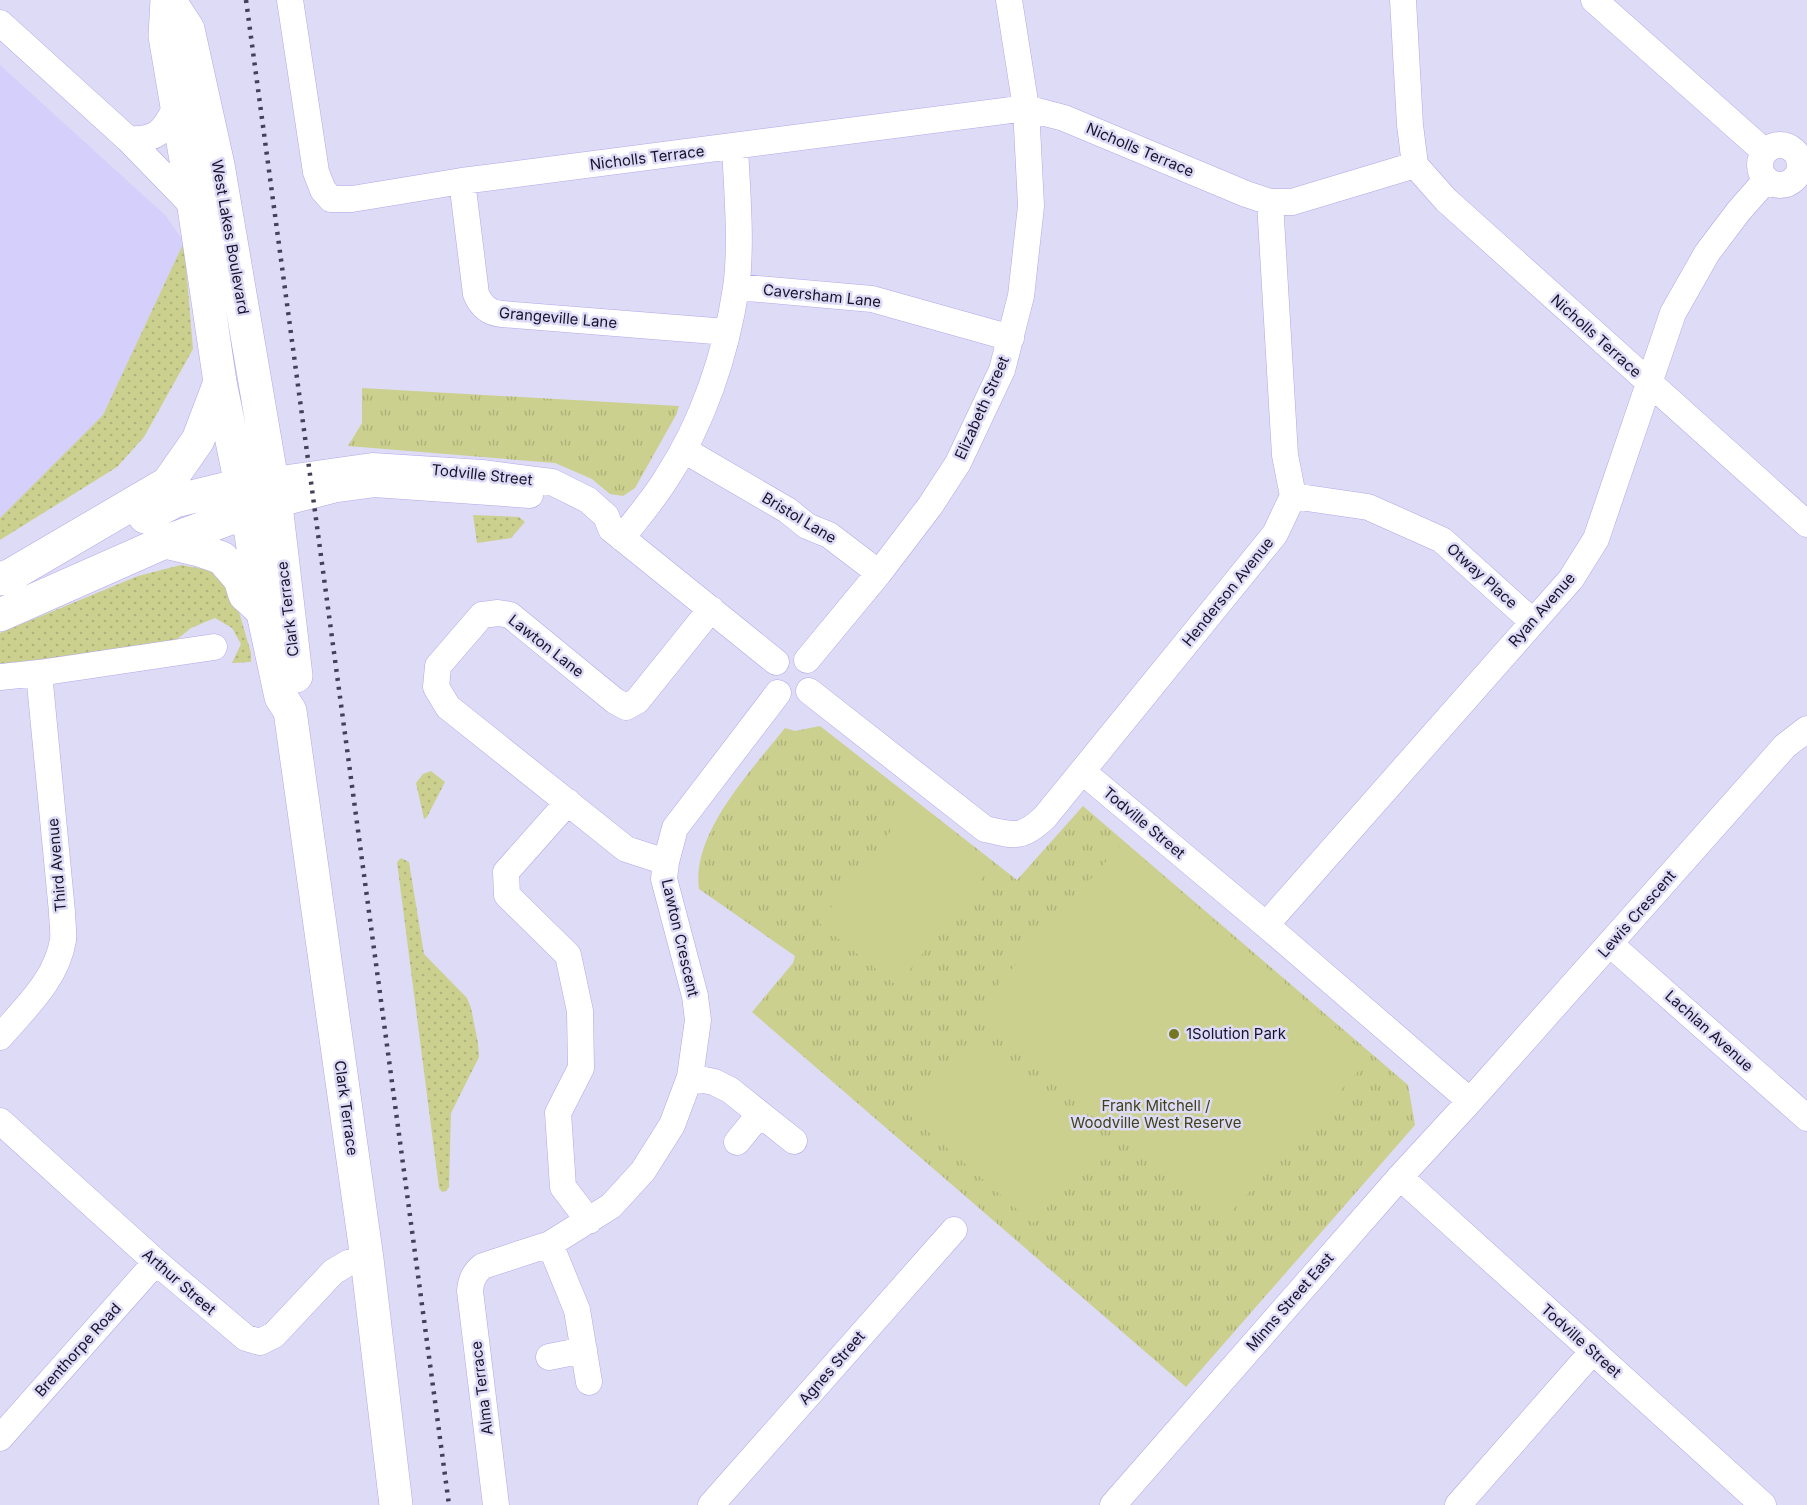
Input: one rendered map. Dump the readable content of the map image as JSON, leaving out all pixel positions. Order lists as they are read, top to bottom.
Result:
{
  "streets": {
    "main road": ["West Lakes Boulevard", "Clark Terrace"],
    "street": [
      "Nicholls Terrace",
      "Caversham Lane",
      "Grangeville Lane",
      "Elizabeth Street",
      "Todville Street",
      "Bristol Lane",
      "Otway Place",
      "Henderson Avenue",
      "Ryan Avenue",
      "Lawton Lane",
      "Third Avenue",
      "Lewis Crescent",
      "Lawton Crescent",
      "Lachlan Avenue",
      "Arthur Street",
      "Minns Street East",
      "Brenthorpe Road",
      "Agnes Street",
      "Alma Terrace"
    ]
  },
  "crossings": [
    ["Nicholls Terrace", "Grangeville Lane"],
    ["Nicholls Terrace", "Elizabeth Street"],
    ["Nicholls Terrace", "Ryan Avenue"],
    ["West Lakes Boulevard", "Todville Street"],
    ["West Lakes Boulevard", "Clark Terrace"],
    ["Caversham Lane", "Elizabeth Street"],
    ["Elizabeth Street", "Todville Street"],
    ["Elizabeth Street", "Bristol Lane"],
    ["Todville Street", "Henderson Avenue"],
    ["Todville Street", "Clark Terrace"],
    ["Todville Street", "Ryan Avenue"],
    ["Todville Street", "Lawton Lane"],
    ["Todville Street", "Lewis Crescent"],
    ["Todville Street", "Minns Street East"],
    ["Otway Place", "Henderson Avenue"],
    ["Otway Place", "Ryan Avenue"],
    ["Clark Terrace", "Arthur Street"],
    ["Lawton Lane", "Lawton Crescent"],
    ["Lewis Crescent", "Lachlan Avenue"],
    ["Lewis Crescent", "Minns Street East"],
    ["Lawton Crescent", "Alma Terrace"],
    ["Arthur Street", "Brenthorpe Road"]
  ],
  "parks": ["Frank Mitchell / Woodville West Reserve"],
  "places": ["1Solution Park"]
}
